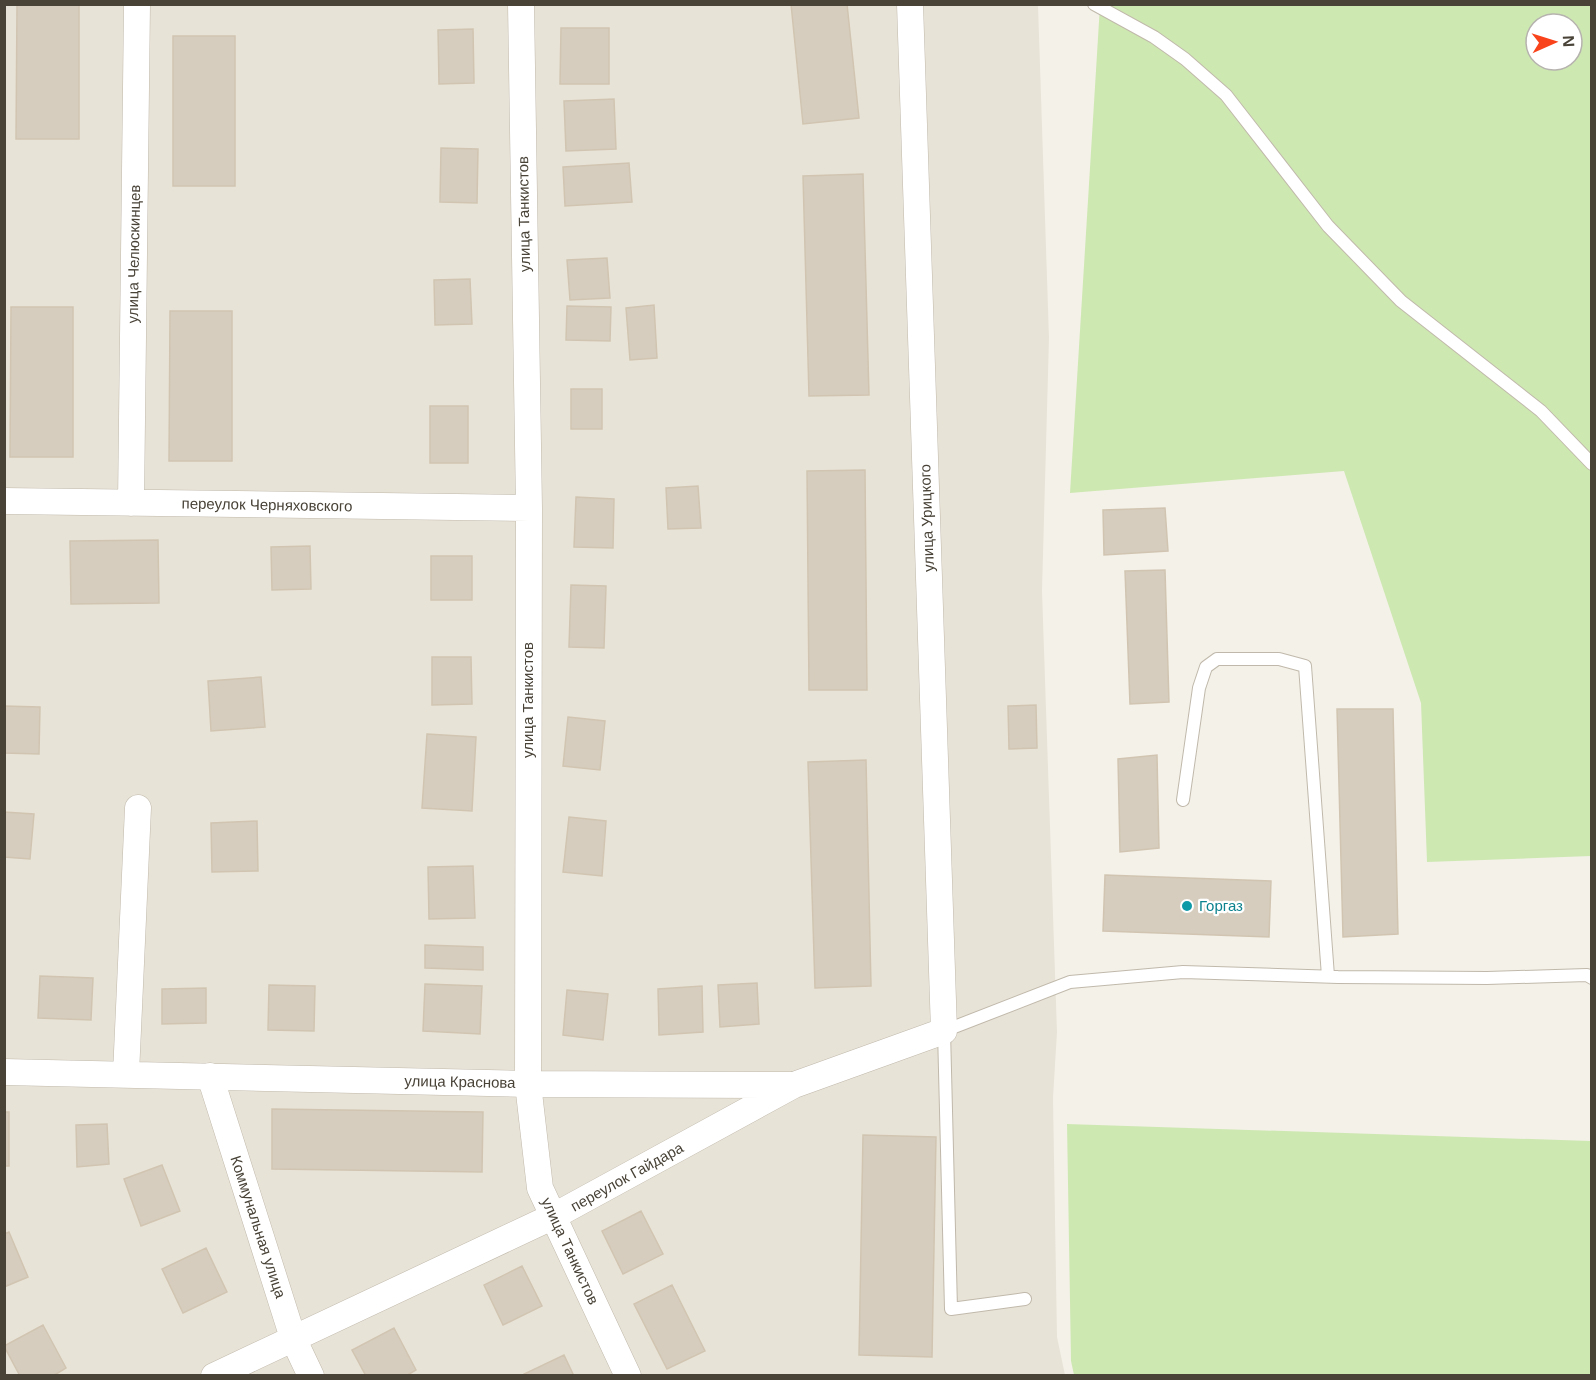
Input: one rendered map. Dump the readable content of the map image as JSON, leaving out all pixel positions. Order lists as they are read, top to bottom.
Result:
{
  "streets": {
    "street": [
      "улица Танкистов",
      "улица Челюскинцев",
      "переулок Черняховского",
      "улица Урицкого",
      "улица Краснова",
      "переулок Гайдара",
      "Коммунальная улица"
    ]
  },
  "crossings": [
    ["улица Танкистов", "переулок Черняховского"],
    ["улица Танкистов", "улица Краснова"],
    ["улица Танкистов", "переулок Гайдара"],
    ["улица Челюскинцев", "переулок Черняховского"],
    ["улица Урицкого", "переулок Гайдара"],
    ["улица Краснова", "переулок Гайдара"],
    ["улица Краснова", "Коммунальная улица"],
    ["переулок Гайдара", "Коммунальная улица"]
  ],
  "places": ["Горгаз"],
  "north": "right"
}
